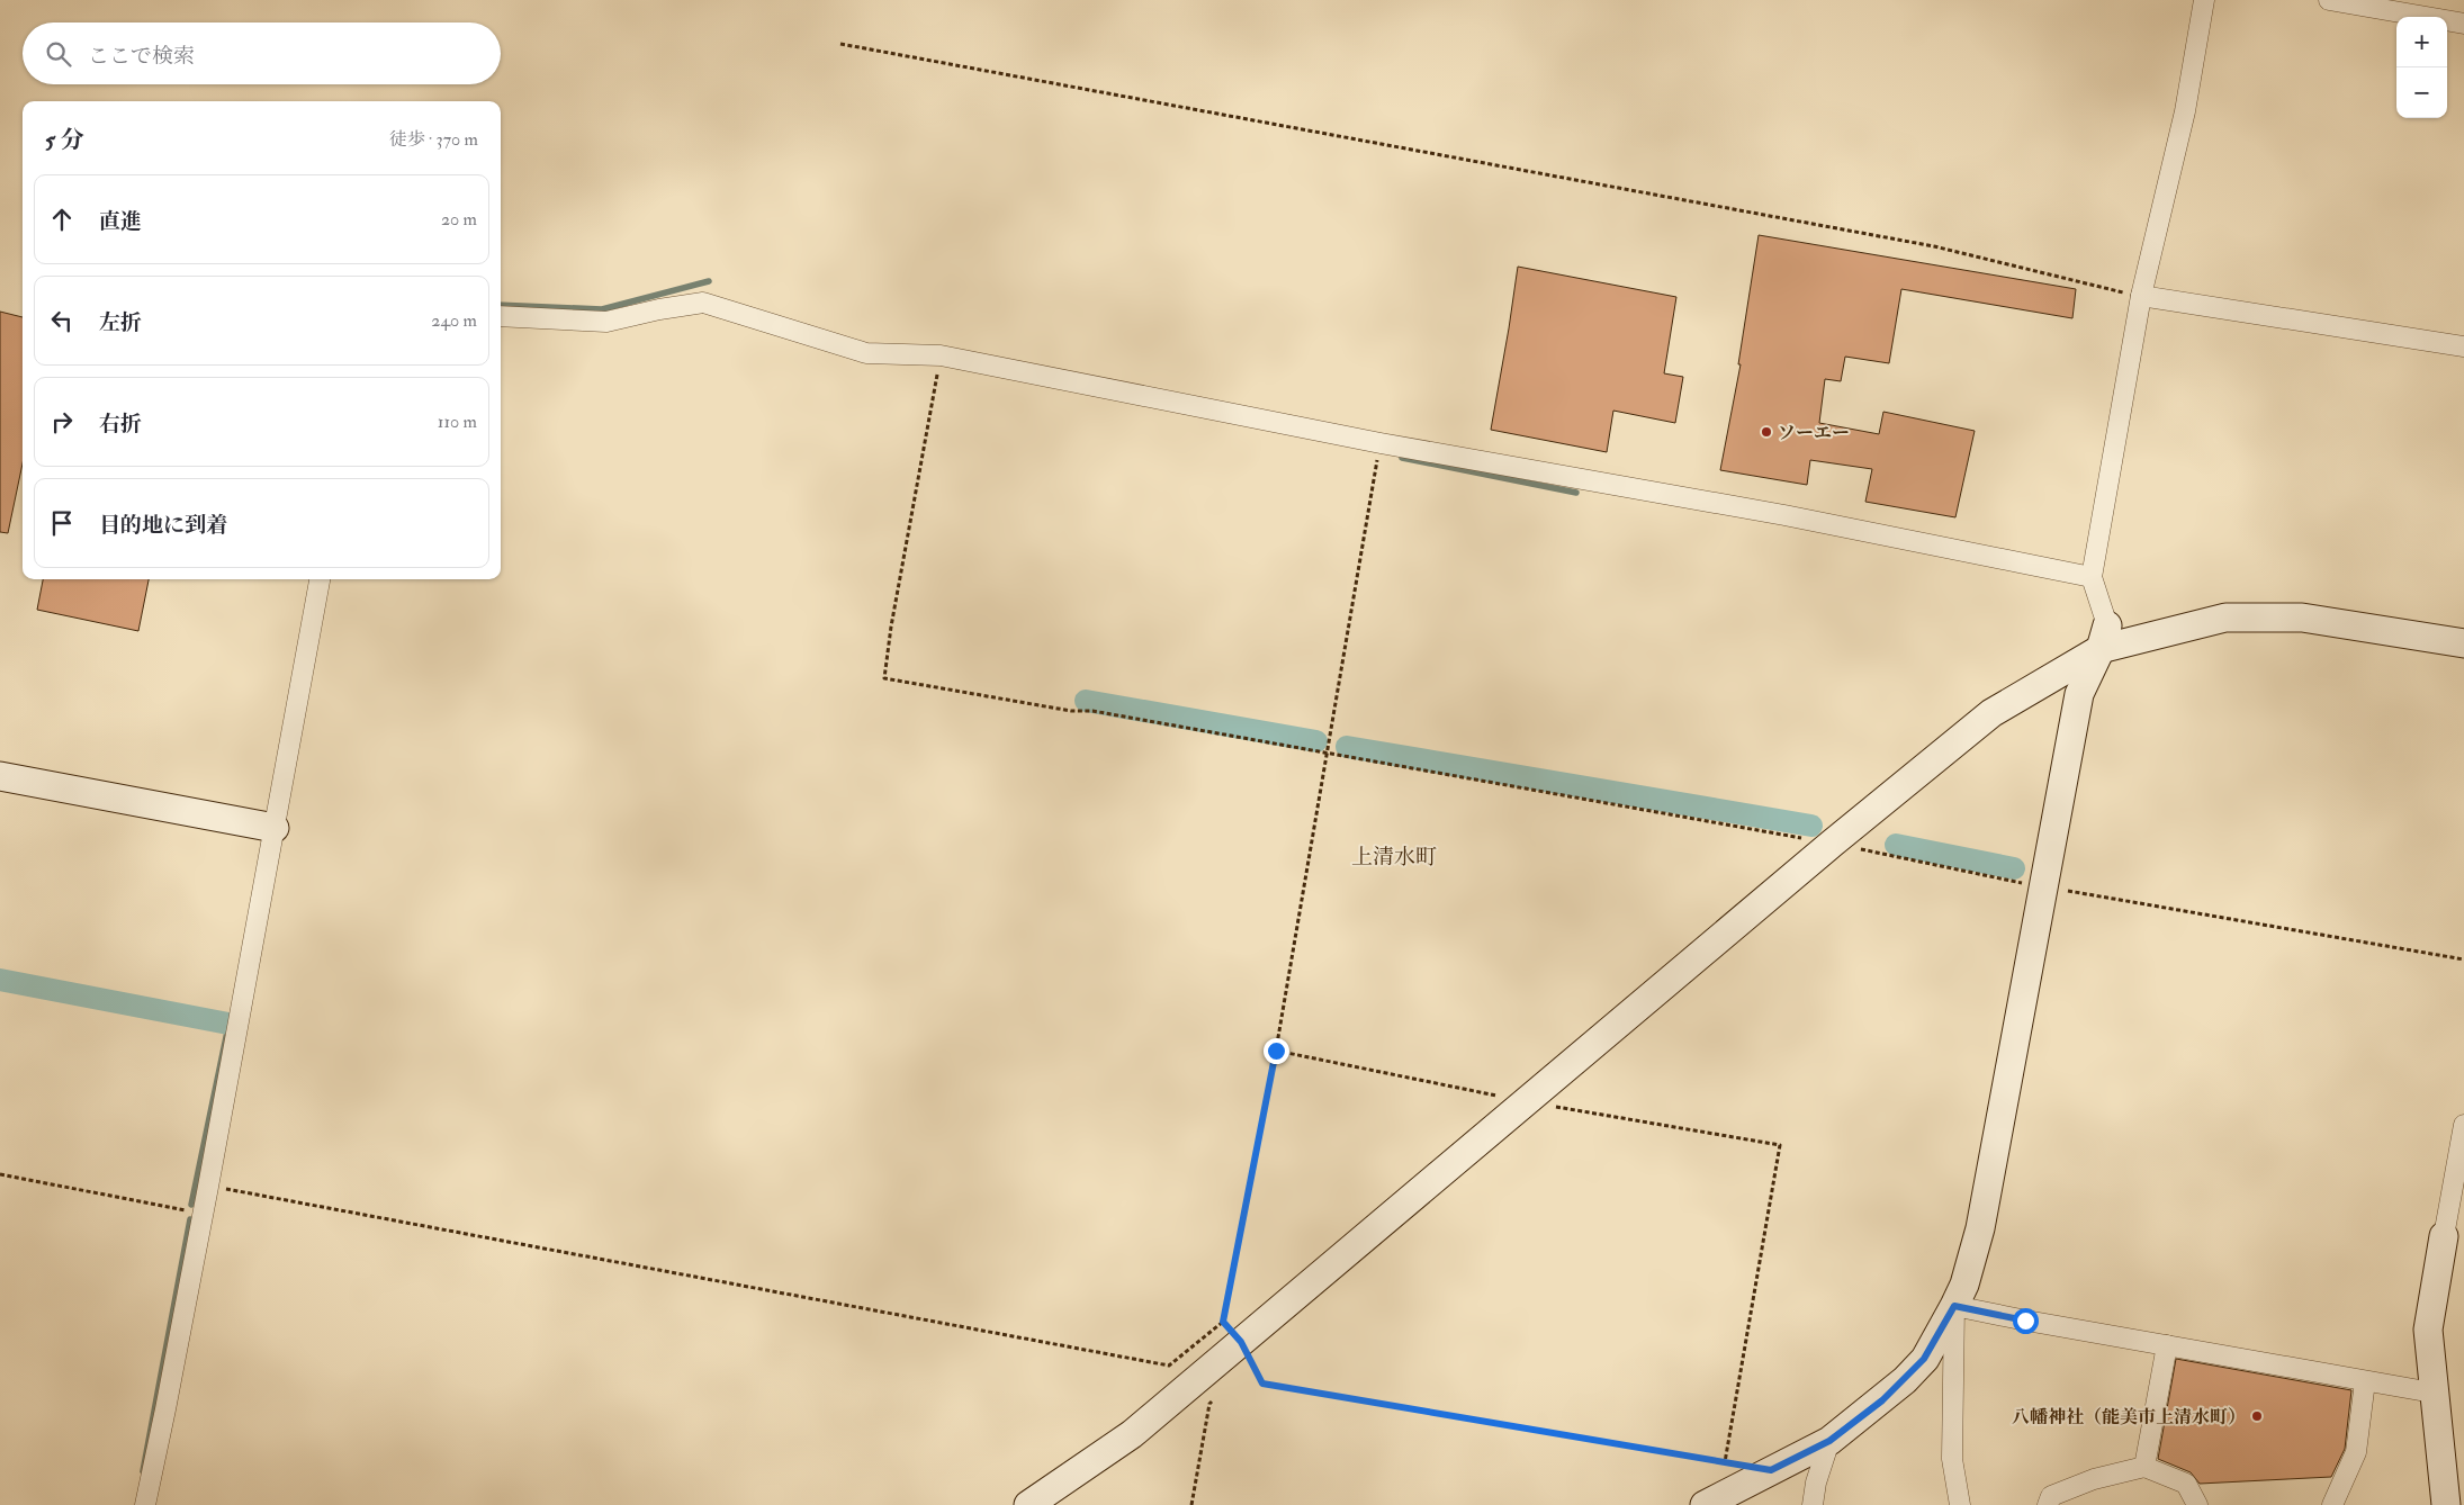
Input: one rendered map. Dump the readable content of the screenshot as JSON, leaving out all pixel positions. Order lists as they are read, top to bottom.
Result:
{
  "districts": ["上清水町"],
  "places": ["ソーエー", "八幡神社（能美市上清水町）"],
  "page": {
    "map_buttons": ["+", "−"],
    "search": "ここで検索",
    "heading": ["5 分", "徒歩 · 370 m"],
    "list": [
      ["直進", "20 m"],
      ["左折", "240 m"],
      ["右折", "110 m"],
      "目的地に到着"
    ]
  }
}
